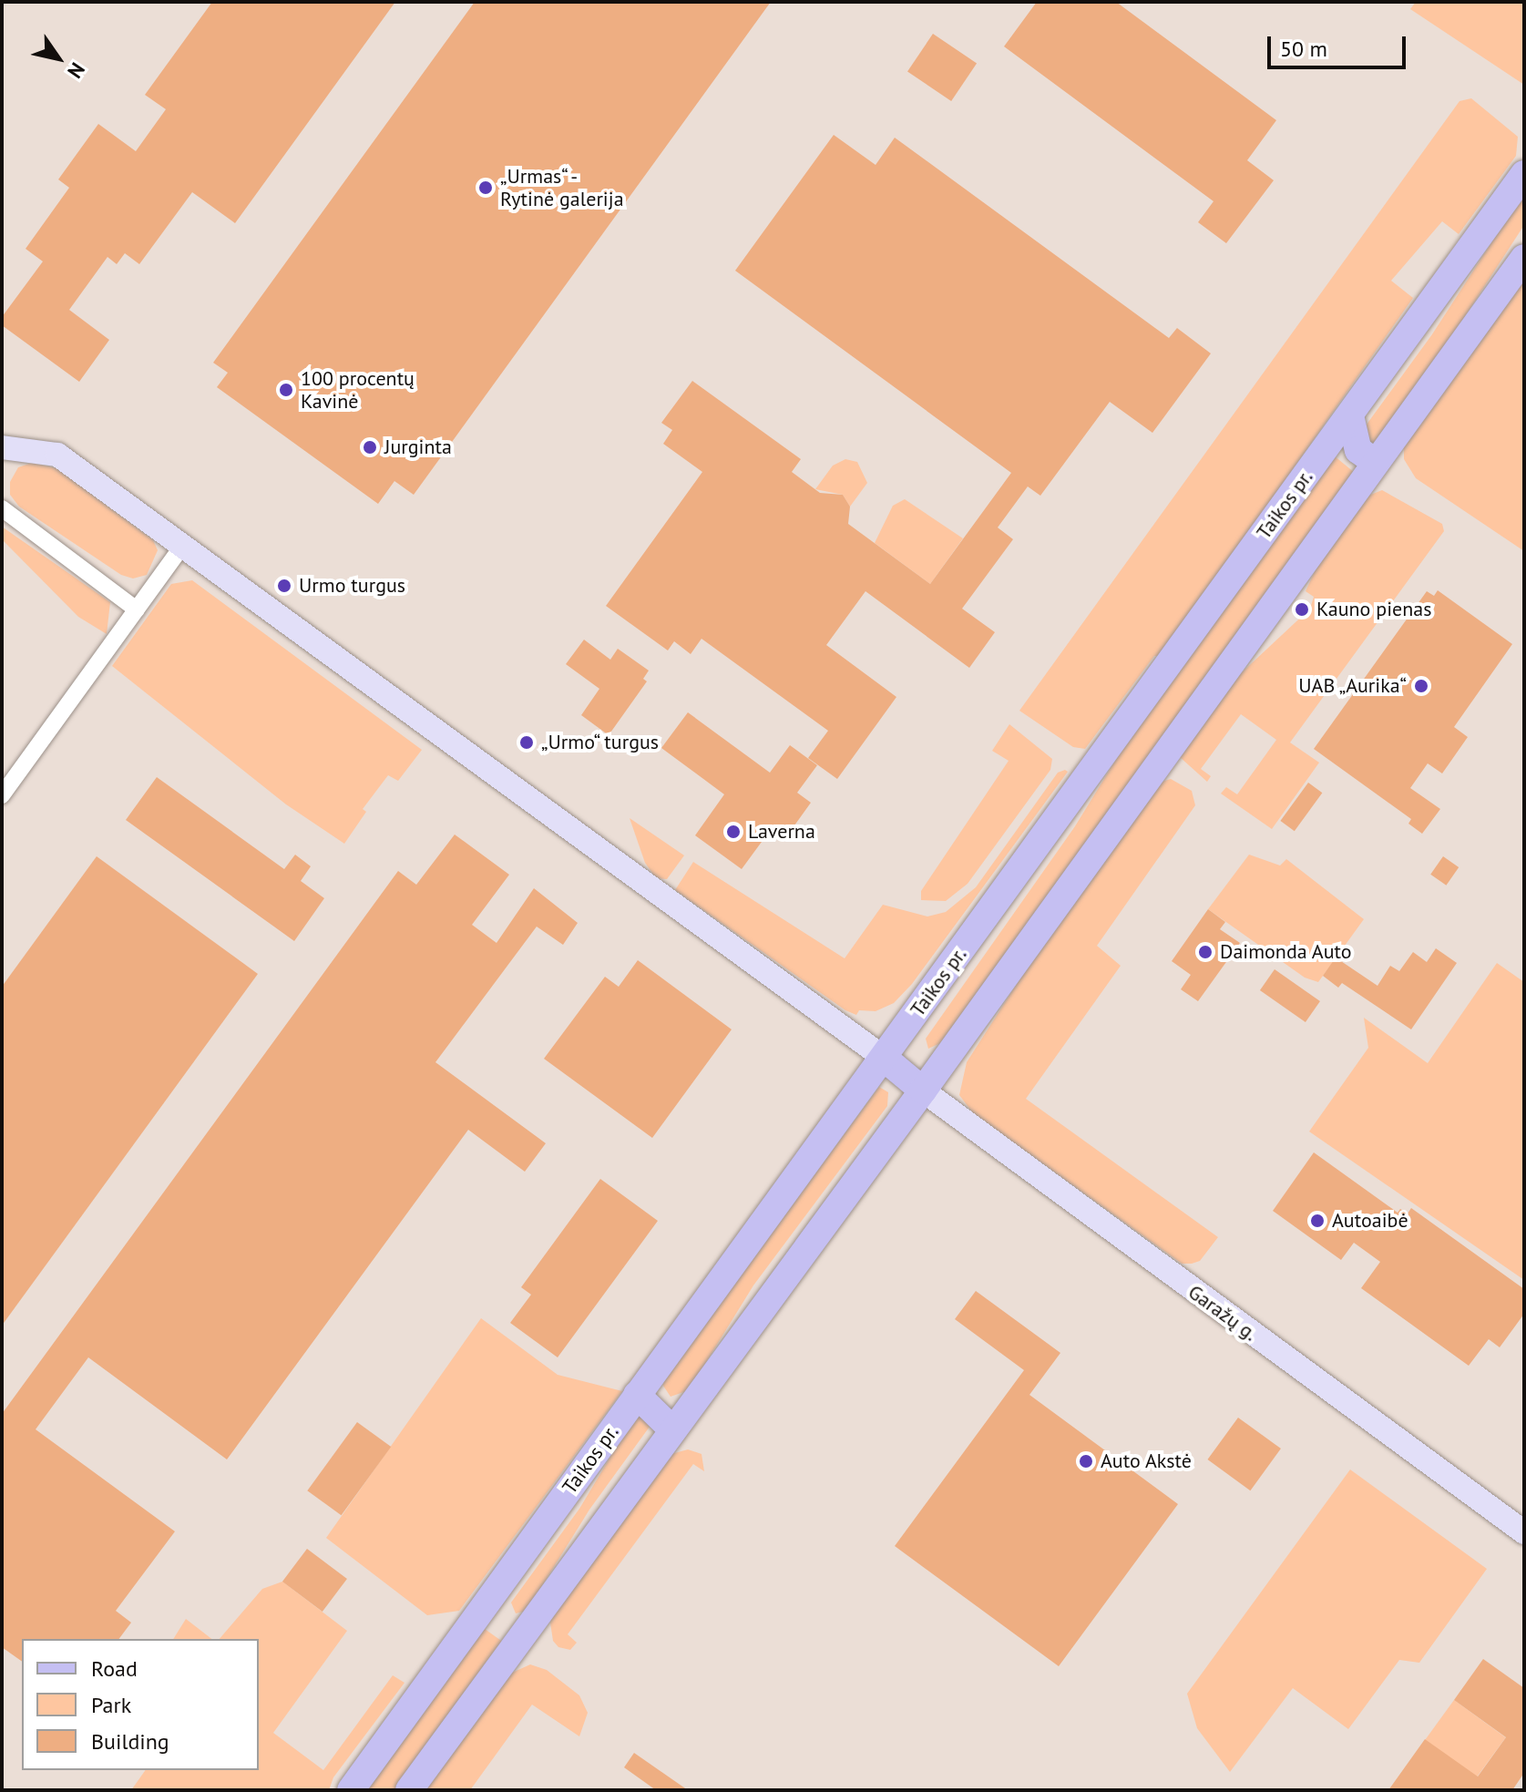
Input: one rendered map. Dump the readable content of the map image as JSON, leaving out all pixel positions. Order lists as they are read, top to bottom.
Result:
{
  "streets": {
    "main road": ["Taikos pr."],
    "street": ["Garažų g."]
  },
  "places": [
    "„Urmas“ - Rytinė galerija",
    "100 procentų Kavinė",
    "Jurginta",
    "Urmo turgus",
    "Kauno pienas",
    "UAB „Aurika“",
    "„Urmo“ turgus",
    "Laverna",
    "Daimonda Auto",
    "Autoaibė",
    "Auto Akstė"
  ],
  "legend": ["Road", "Park", "Building"],
  "scale_bar": "50 m",
  "north": "bottom right"
}
